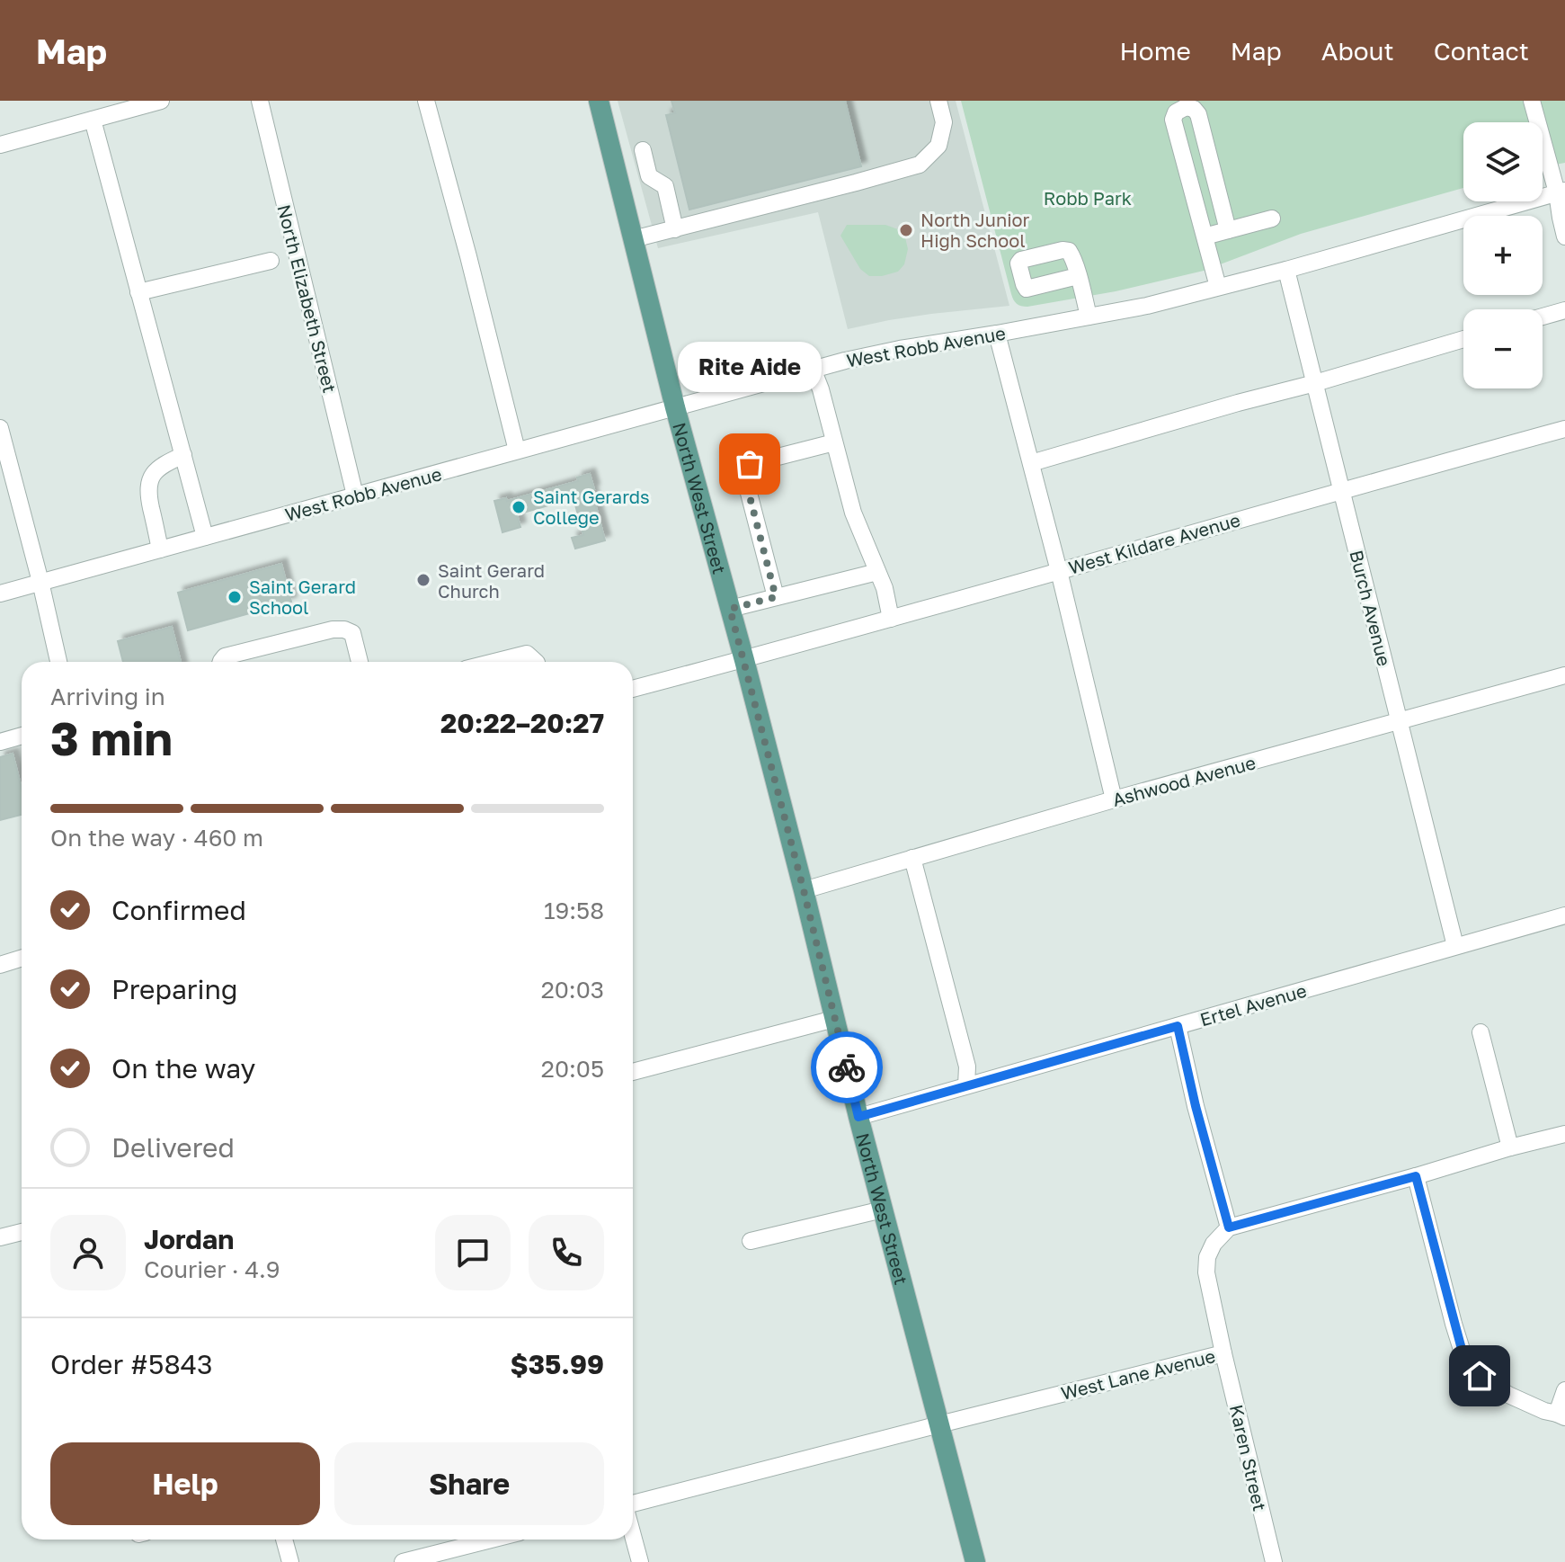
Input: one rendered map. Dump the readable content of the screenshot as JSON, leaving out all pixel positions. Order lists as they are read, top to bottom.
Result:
{
  "streets": {
    "main road": ["North West Street"],
    "street": [
      "North Elizabeth Street",
      "West Robb Avenue",
      "West Kildare Avenue",
      "Burch Avenue",
      "Ashwood Avenue",
      "Ertel Avenue",
      "West Lane Avenue",
      "Karen Street"
    ]
  },
  "crossings": [
    ["North Elizabeth Street", "West Robb Avenue"],
    ["West Robb Avenue", "North West Street"],
    ["West Robb Avenue", "Burch Avenue"],
    ["North West Street", "West Kildare Avenue"],
    ["North West Street", "Ashwood Avenue"],
    ["North West Street", "Ertel Avenue"],
    ["North West Street", "West Lane Avenue"],
    ["West Kildare Avenue", "Burch Avenue"],
    ["Burch Avenue", "Ashwood Avenue"],
    ["Burch Avenue", "Ertel Avenue"],
    ["West Lane Avenue", "Karen Street"]
  ],
  "parks": ["Robb Park"],
  "places": [
    "North Junior High School",
    "Rite Aide",
    "Saint Gerards College",
    "Saint Gerard Church",
    "Saint Gerard School"
  ],
  "page": {
    "header": "Map",
    "nav": [
      "Home",
      "Map",
      "About",
      "Contact"
    ],
    "map_buttons": ["+", "−"],
    "bubble": "Rite Aide",
    "heading": ["3 min", "Arriving in", "20:22–20:27"],
    "panel": [
      "Jordan",
      "Courier · 4.9",
      "Order #5843",
      "$35.99"
    ],
    "bar": "On the way · 460 m",
    "list": [
      ["Confirmed", "19:58"],
      ["Preparing", "20:03"],
      ["On the way", "20:05"],
      "Delivered"
    ],
    "buttons": ["Help", "Share"]
  }
}
